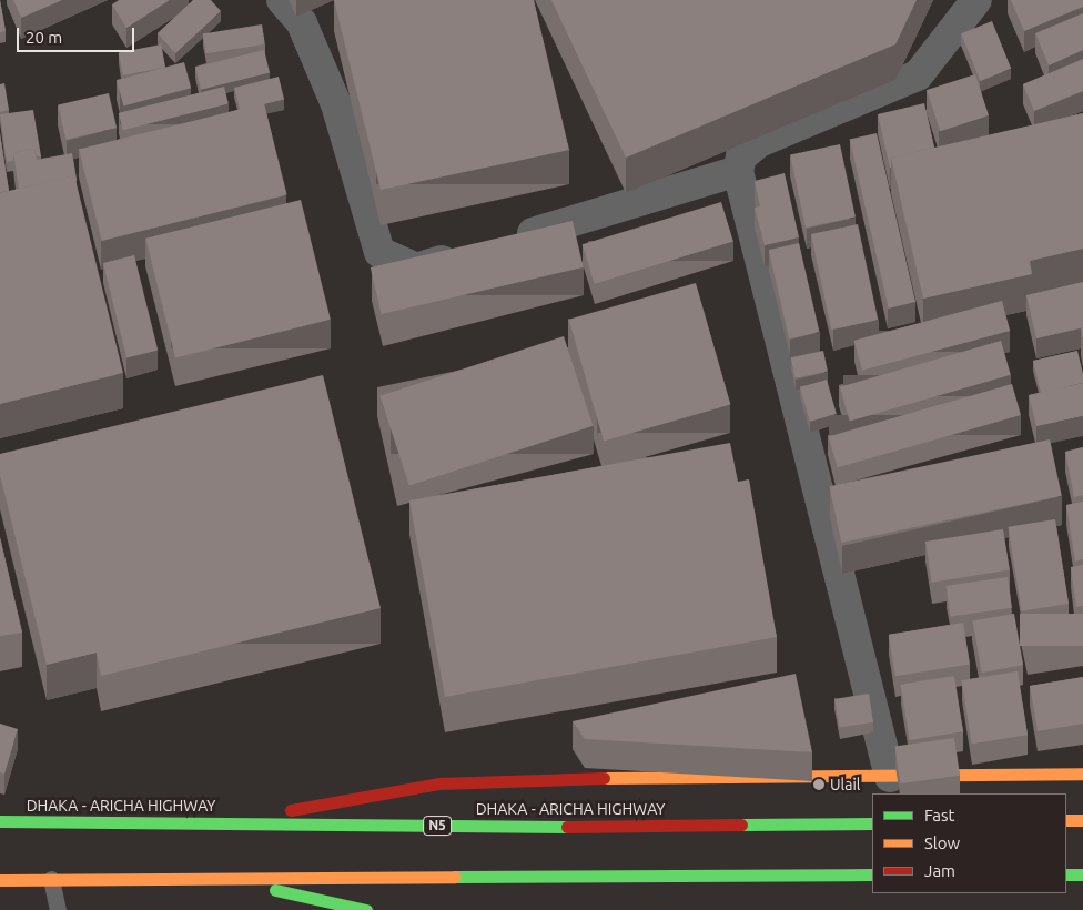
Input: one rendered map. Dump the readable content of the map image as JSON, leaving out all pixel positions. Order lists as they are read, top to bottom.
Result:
{
  "streets": {
    "highway": ["DHAKA - ARICHA HIGHWAY", "N5"]
  },
  "places": ["Ulail"],
  "legend": ["Fast", "Slow", "Jam"],
  "scale_bar": "20 m"
}
